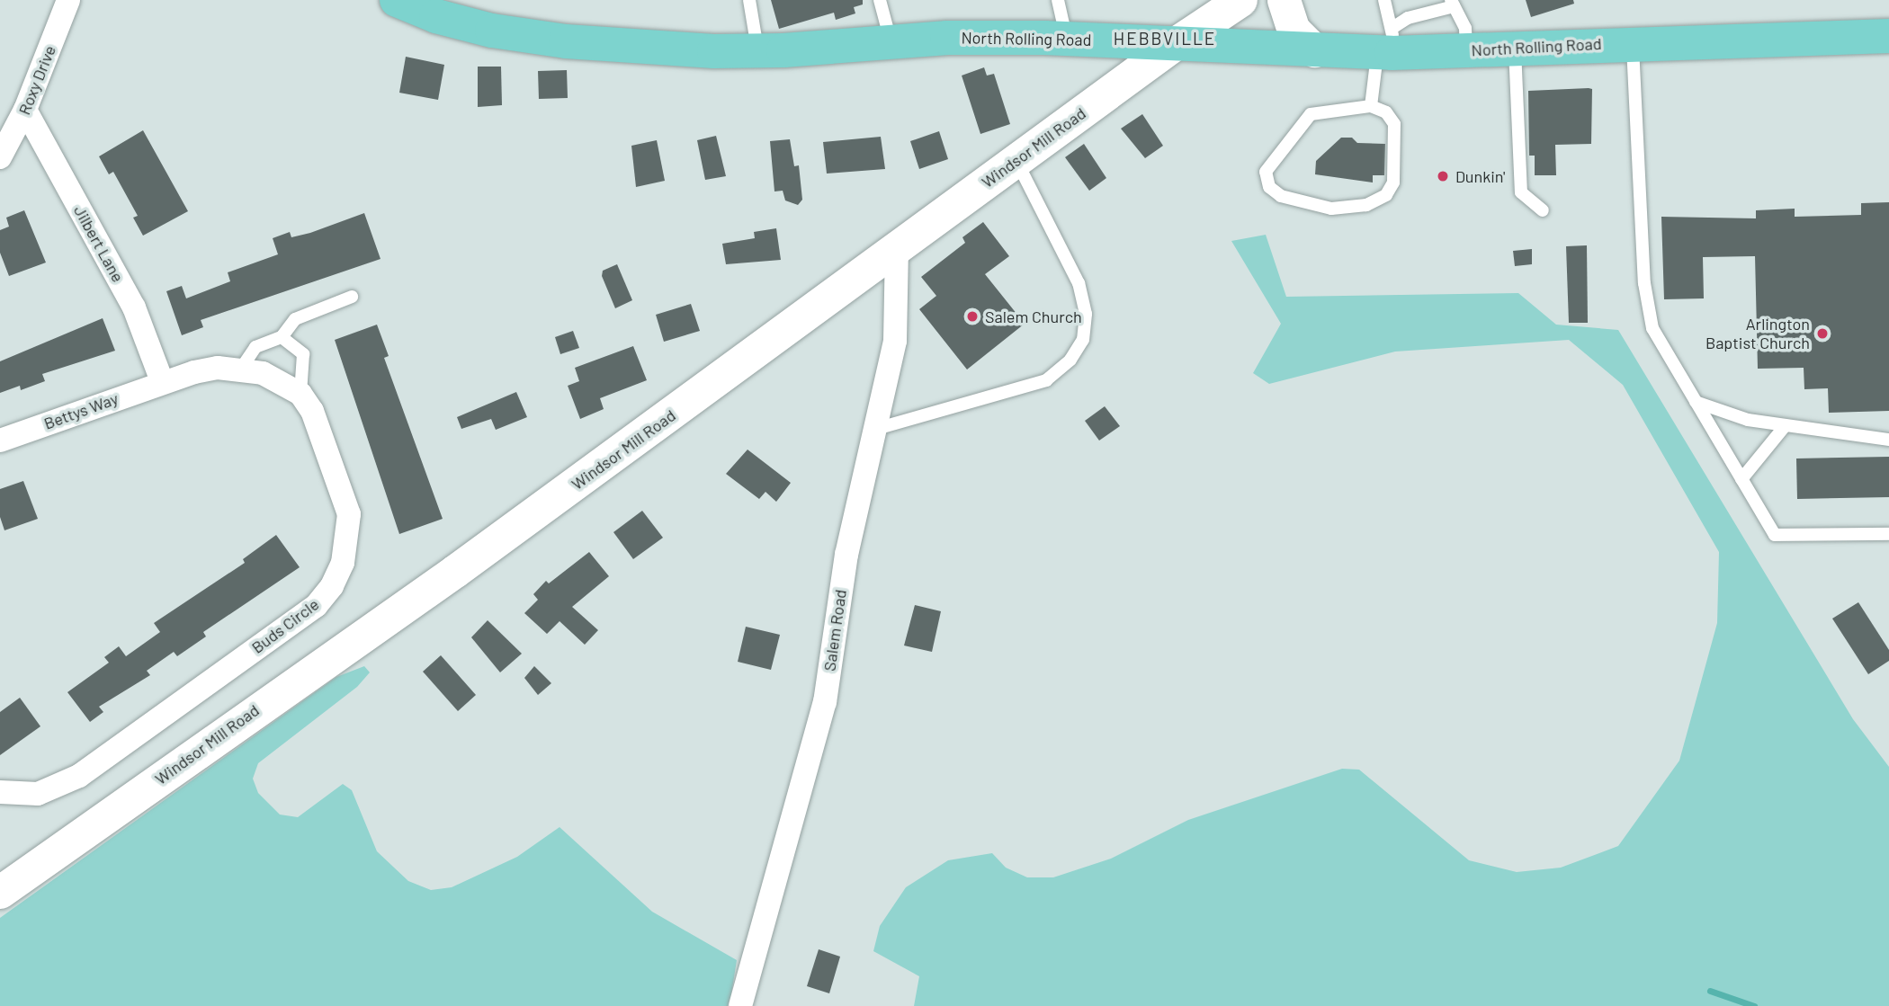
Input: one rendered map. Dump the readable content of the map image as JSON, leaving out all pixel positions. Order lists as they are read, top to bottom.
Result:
{
  "streets": {
    "main road": ["North Rolling Road", "Windsor Mill Road"],
    "street": [
      "Roxy Drive",
      "Jilbert Lane",
      "Bettys Way",
      "Buds Circle",
      "Salem Road"
    ]
  },
  "crossings": [
    ["North Rolling Road", "Windsor Mill Road"],
    ["Roxy Drive", "Jilbert Lane"],
    ["Windsor Mill Road", "Salem Road"],
    ["Jilbert Lane", "Bettys Way"],
    ["Jilbert Lane", "Buds Circle"],
    ["Bettys Way", "Buds Circle"]
  ],
  "districts": ["HEBBVILLE"],
  "places": ["Dunkin'", "Salem Church", "Arlington Baptist Church"]
}
